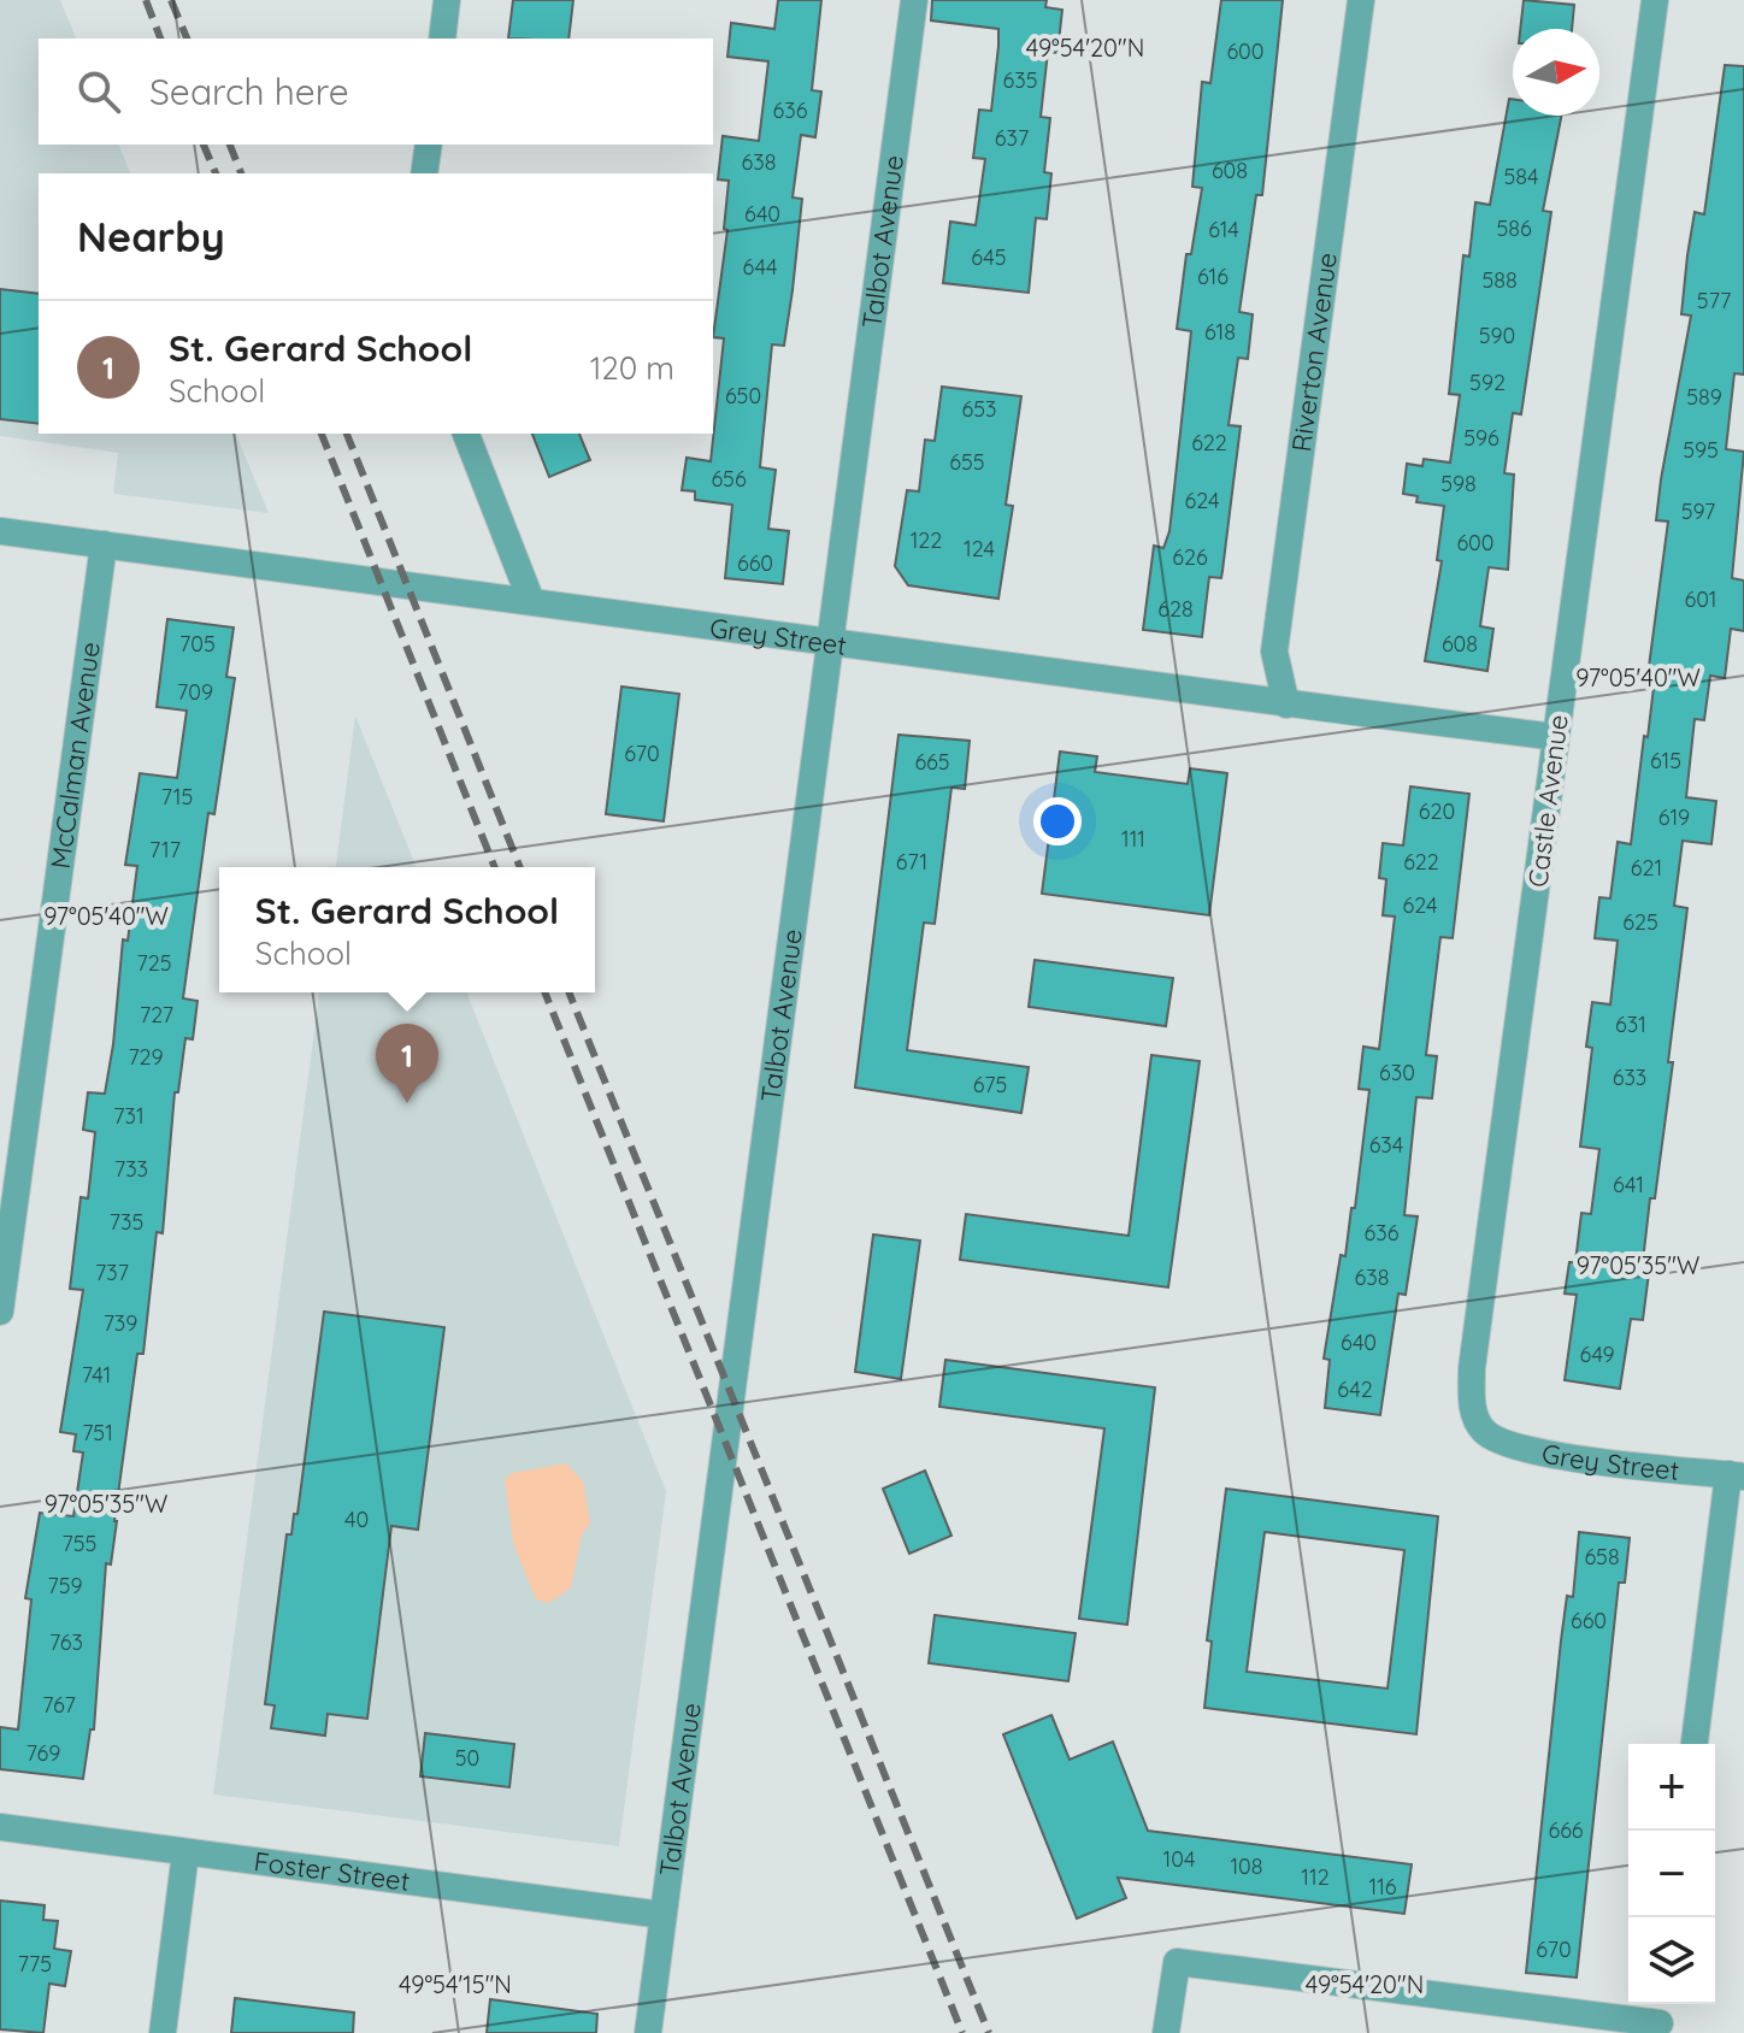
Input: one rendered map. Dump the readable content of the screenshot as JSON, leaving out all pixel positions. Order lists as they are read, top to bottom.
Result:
{
  "streets": {
    "street": [
      "Talbot Avenue",
      "Riverton Avenue",
      "Grey Street",
      "McCalman Avenue",
      "Castle Avenue",
      "Foster Street"
    ]
  },
  "crossings": [
    ["Talbot Avenue", "Grey Street"],
    ["Talbot Avenue", "Foster Street"],
    ["Riverton Avenue", "Grey Street"],
    ["Grey Street", "McCalman Avenue"],
    ["Grey Street", "Castle Avenue"]
  ],
  "house_numbers": [
    "600",
    "635",
    "636",
    "637",
    "638",
    "608",
    "584",
    "640",
    "586",
    "614",
    "645",
    "644",
    "616",
    "588",
    "577",
    "618",
    "590",
    "592",
    "650",
    "589",
    "653",
    "596",
    "622",
    "595",
    "655",
    "656",
    "598",
    "624",
    "597",
    "122",
    "600",
    "124",
    "626",
    "660",
    "601",
    "628",
    "705",
    "608",
    "709",
    "670",
    "615",
    "665",
    "715",
    "620",
    "619",
    "111",
    "717",
    "671",
    "622",
    "621",
    "624",
    "625",
    "725",
    "727",
    "631",
    "729",
    "630",
    "633",
    "675",
    "731",
    "634",
    "733",
    "641",
    "735",
    "636",
    "737",
    "638",
    "739",
    "640",
    "649",
    "741",
    "642",
    "751",
    "40",
    "755",
    "658",
    "759",
    "660",
    "763",
    "767",
    "769",
    "50",
    "666",
    "104",
    "108",
    "112",
    "116",
    "670",
    "775"
  ],
  "north": "right",
  "page": {
    "search": "Search here",
    "heading": "Nearby",
    "list": [
      {
        "mark": "1",
        "name": "St. Gerard School",
        "note": "School",
        "value": "120 m"
      }
    ],
    "popup": ["St. Gerard School", "School"],
    "pins": "1",
    "map_buttons": ["+", "−"]
  },
  "coordinates": [
    "49°54'20\"N",
    "97°05'40\"W",
    "97°05'35\"W",
    "49°54'15\"N"
  ]
}
